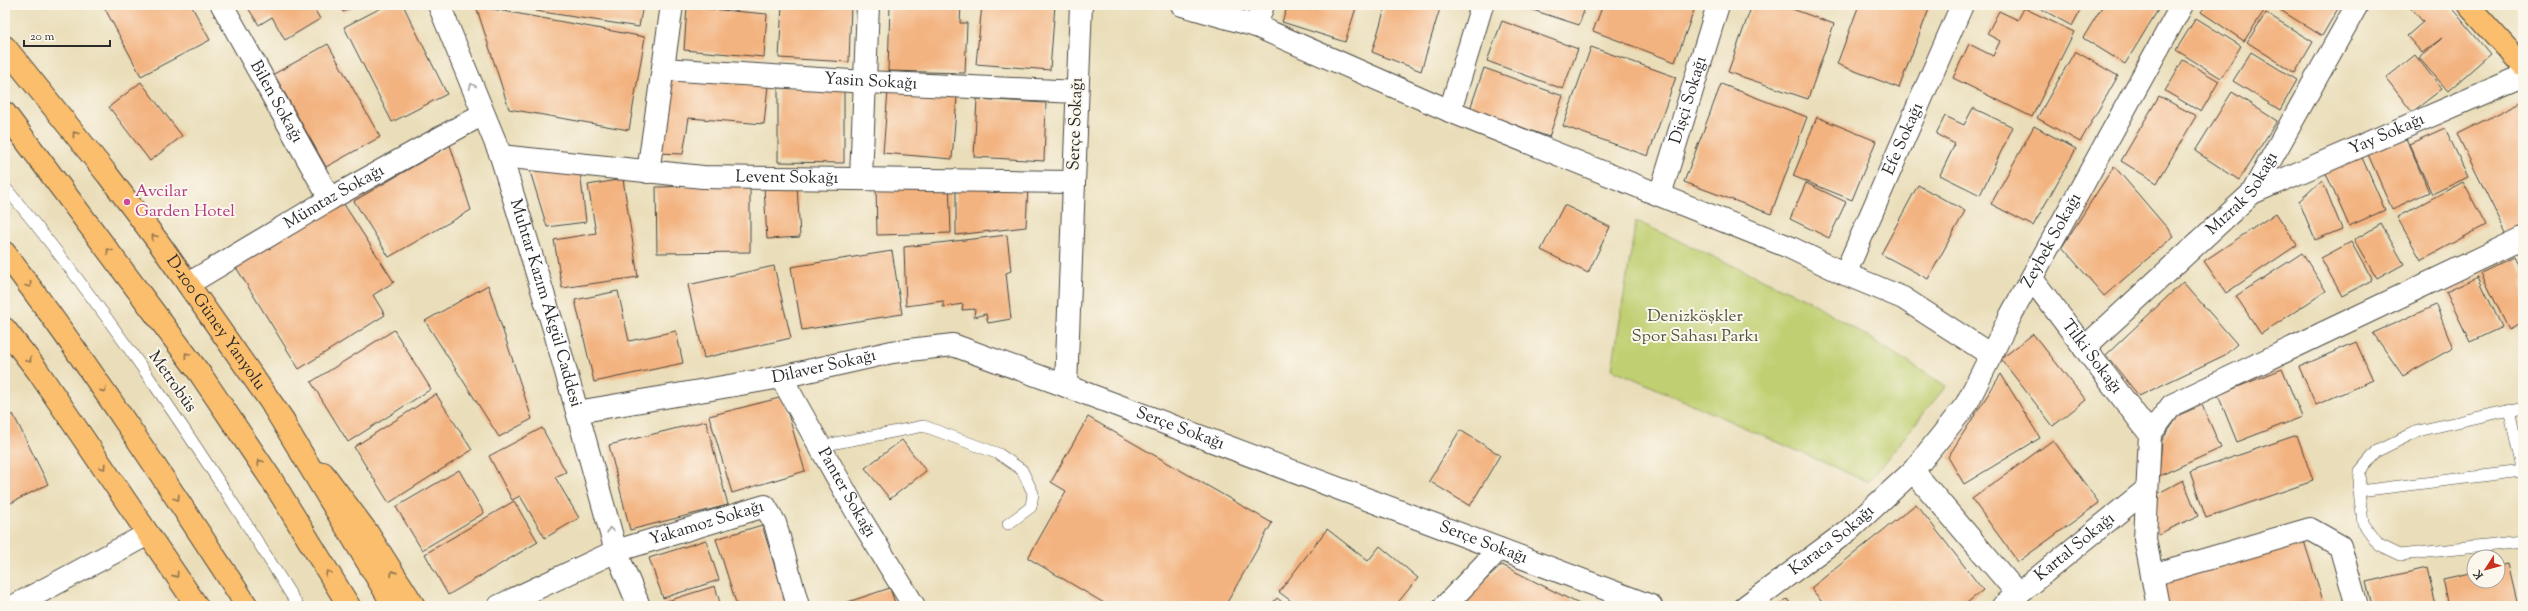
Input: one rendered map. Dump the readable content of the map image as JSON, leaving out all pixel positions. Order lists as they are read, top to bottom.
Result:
{
  "streets": {
    "main road": ["D-100 Güney Yanyolu"],
    "street": [
      "Yasin Sokağı",
      "Dişçi Sokağı",
      "Bilen Sokağı",
      "Serçe Sokağı",
      "Yay Sokağı",
      "Efe Sokağı",
      "Levent Sokağı",
      "Mızrak Sokağı",
      "Mümtaz Sokağı",
      "Zeybek Sokağı",
      "Muhtar Kazım Akgül Caddesi",
      "Tilki Sokağı",
      "Dilaver Sokağı",
      "Panter Sokağı",
      "Yakamoz Sokağı",
      "Karaca Sokağı",
      "Kartal Sokağı"
    ],
    "lane": ["Metrobüs"]
  },
  "crossings": [
    ["Yasin Sokağı", "Serçe Sokağı"],
    ["Bilen Sokağı", "Mümtaz Sokağı"],
    ["Serçe Sokağı", "Levent Sokağı"],
    ["Serçe Sokağı", "Dilaver Sokağı"],
    ["Yay Sokağı", "Mızrak Sokağı"],
    ["Levent Sokağı", "Muhtar Kazım Akgül Caddesi"],
    ["Mızrak Sokağı", "Tilki Sokağı"],
    ["Mümtaz Sokağı", "Muhtar Kazım Akgül Caddesi"],
    ["Mümtaz Sokağı", "D-100 Güney Yanyolu"],
    ["Zeybek Sokağı", "Tilki Sokağı"],
    ["Zeybek Sokağı", "Karaca Sokağı"],
    ["Muhtar Kazım Akgül Caddesi", "Dilaver Sokağı"],
    ["Muhtar Kazım Akgül Caddesi", "Yakamoz Sokağı"],
    ["Dilaver Sokağı", "Panter Sokağı"]
  ],
  "one_way": ["Muhtar Kazım Akgül Caddesi"],
  "parks": ["Denizköşkler Spor Sahası Parkı"],
  "places": ["Avcilar Garden Hotel"],
  "scale_bar": "20 m",
  "north": "bottom left"
}
